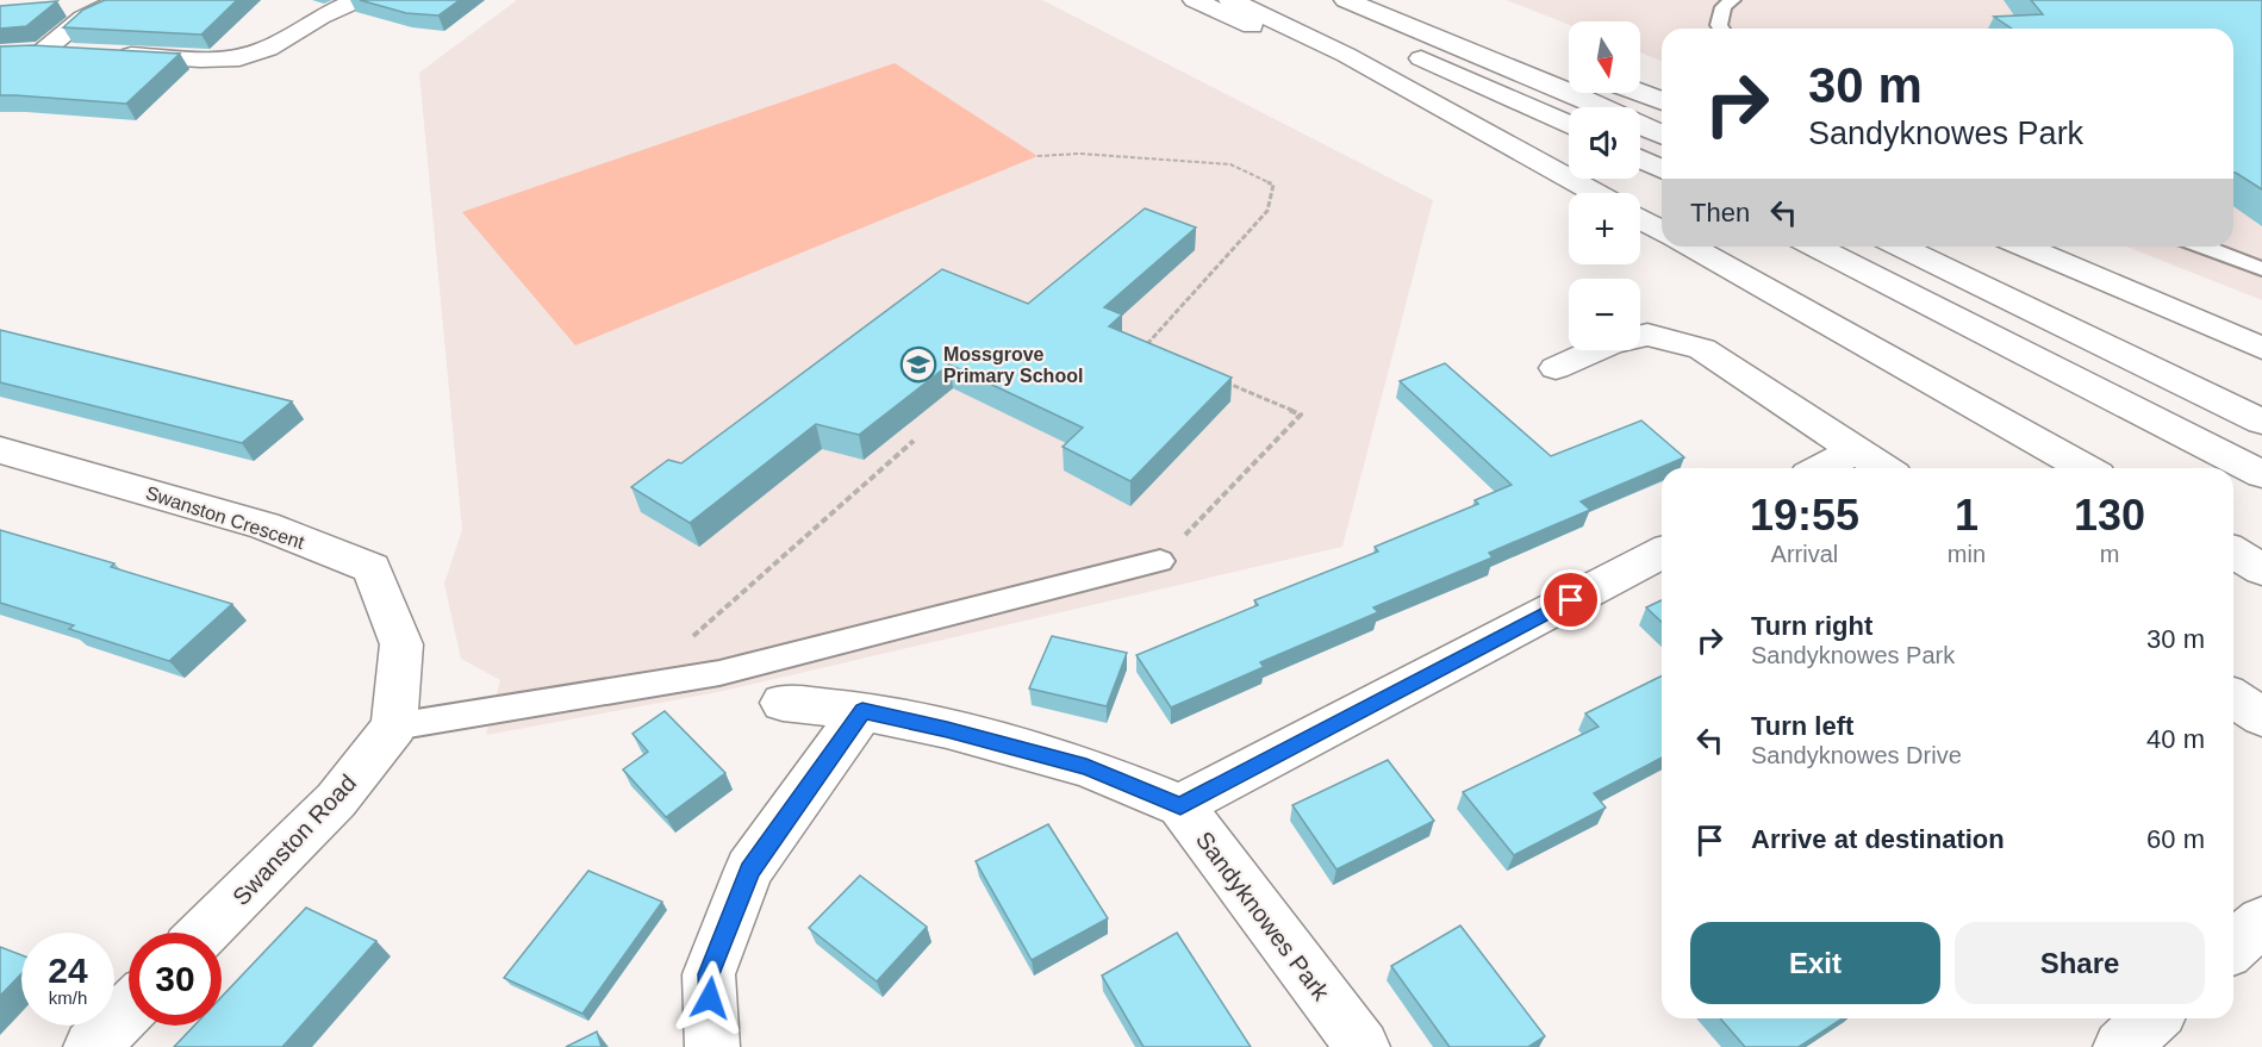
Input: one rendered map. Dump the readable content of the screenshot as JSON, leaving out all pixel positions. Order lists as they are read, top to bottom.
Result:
{
  "streets": {
    "main road": ["Swanston Crescent", "Swanston Road", "Sandyknowes Park"]
  },
  "crossings": [
    ["Swanston Crescent", "Swanston Road"]
  ],
  "places": {
    "school or university": ["Mossgrove Primary School"]
  },
  "north": "bottom",
  "page": {
    "map_buttons": ["+", "−"],
    "turn": ["30 m", "Sandyknowes Park"],
    "then": "Then",
    "eta": [
      "19:55",
      "Arrival",
      "1",
      "min",
      "130",
      "m"
    ],
    "list": [
      {
        "name": "Turn right",
        "note": "Sandyknowes Park",
        "value": "30 m"
      },
      {
        "name": "Turn left",
        "note": "Sandyknowes Drive",
        "value": "40 m"
      },
      {
        "name": "Arrive at destination",
        "value": "60 m"
      }
    ],
    "buttons": ["Exit", "Share"],
    "speed": "24 km/h",
    "limit": "30"
  }
}
